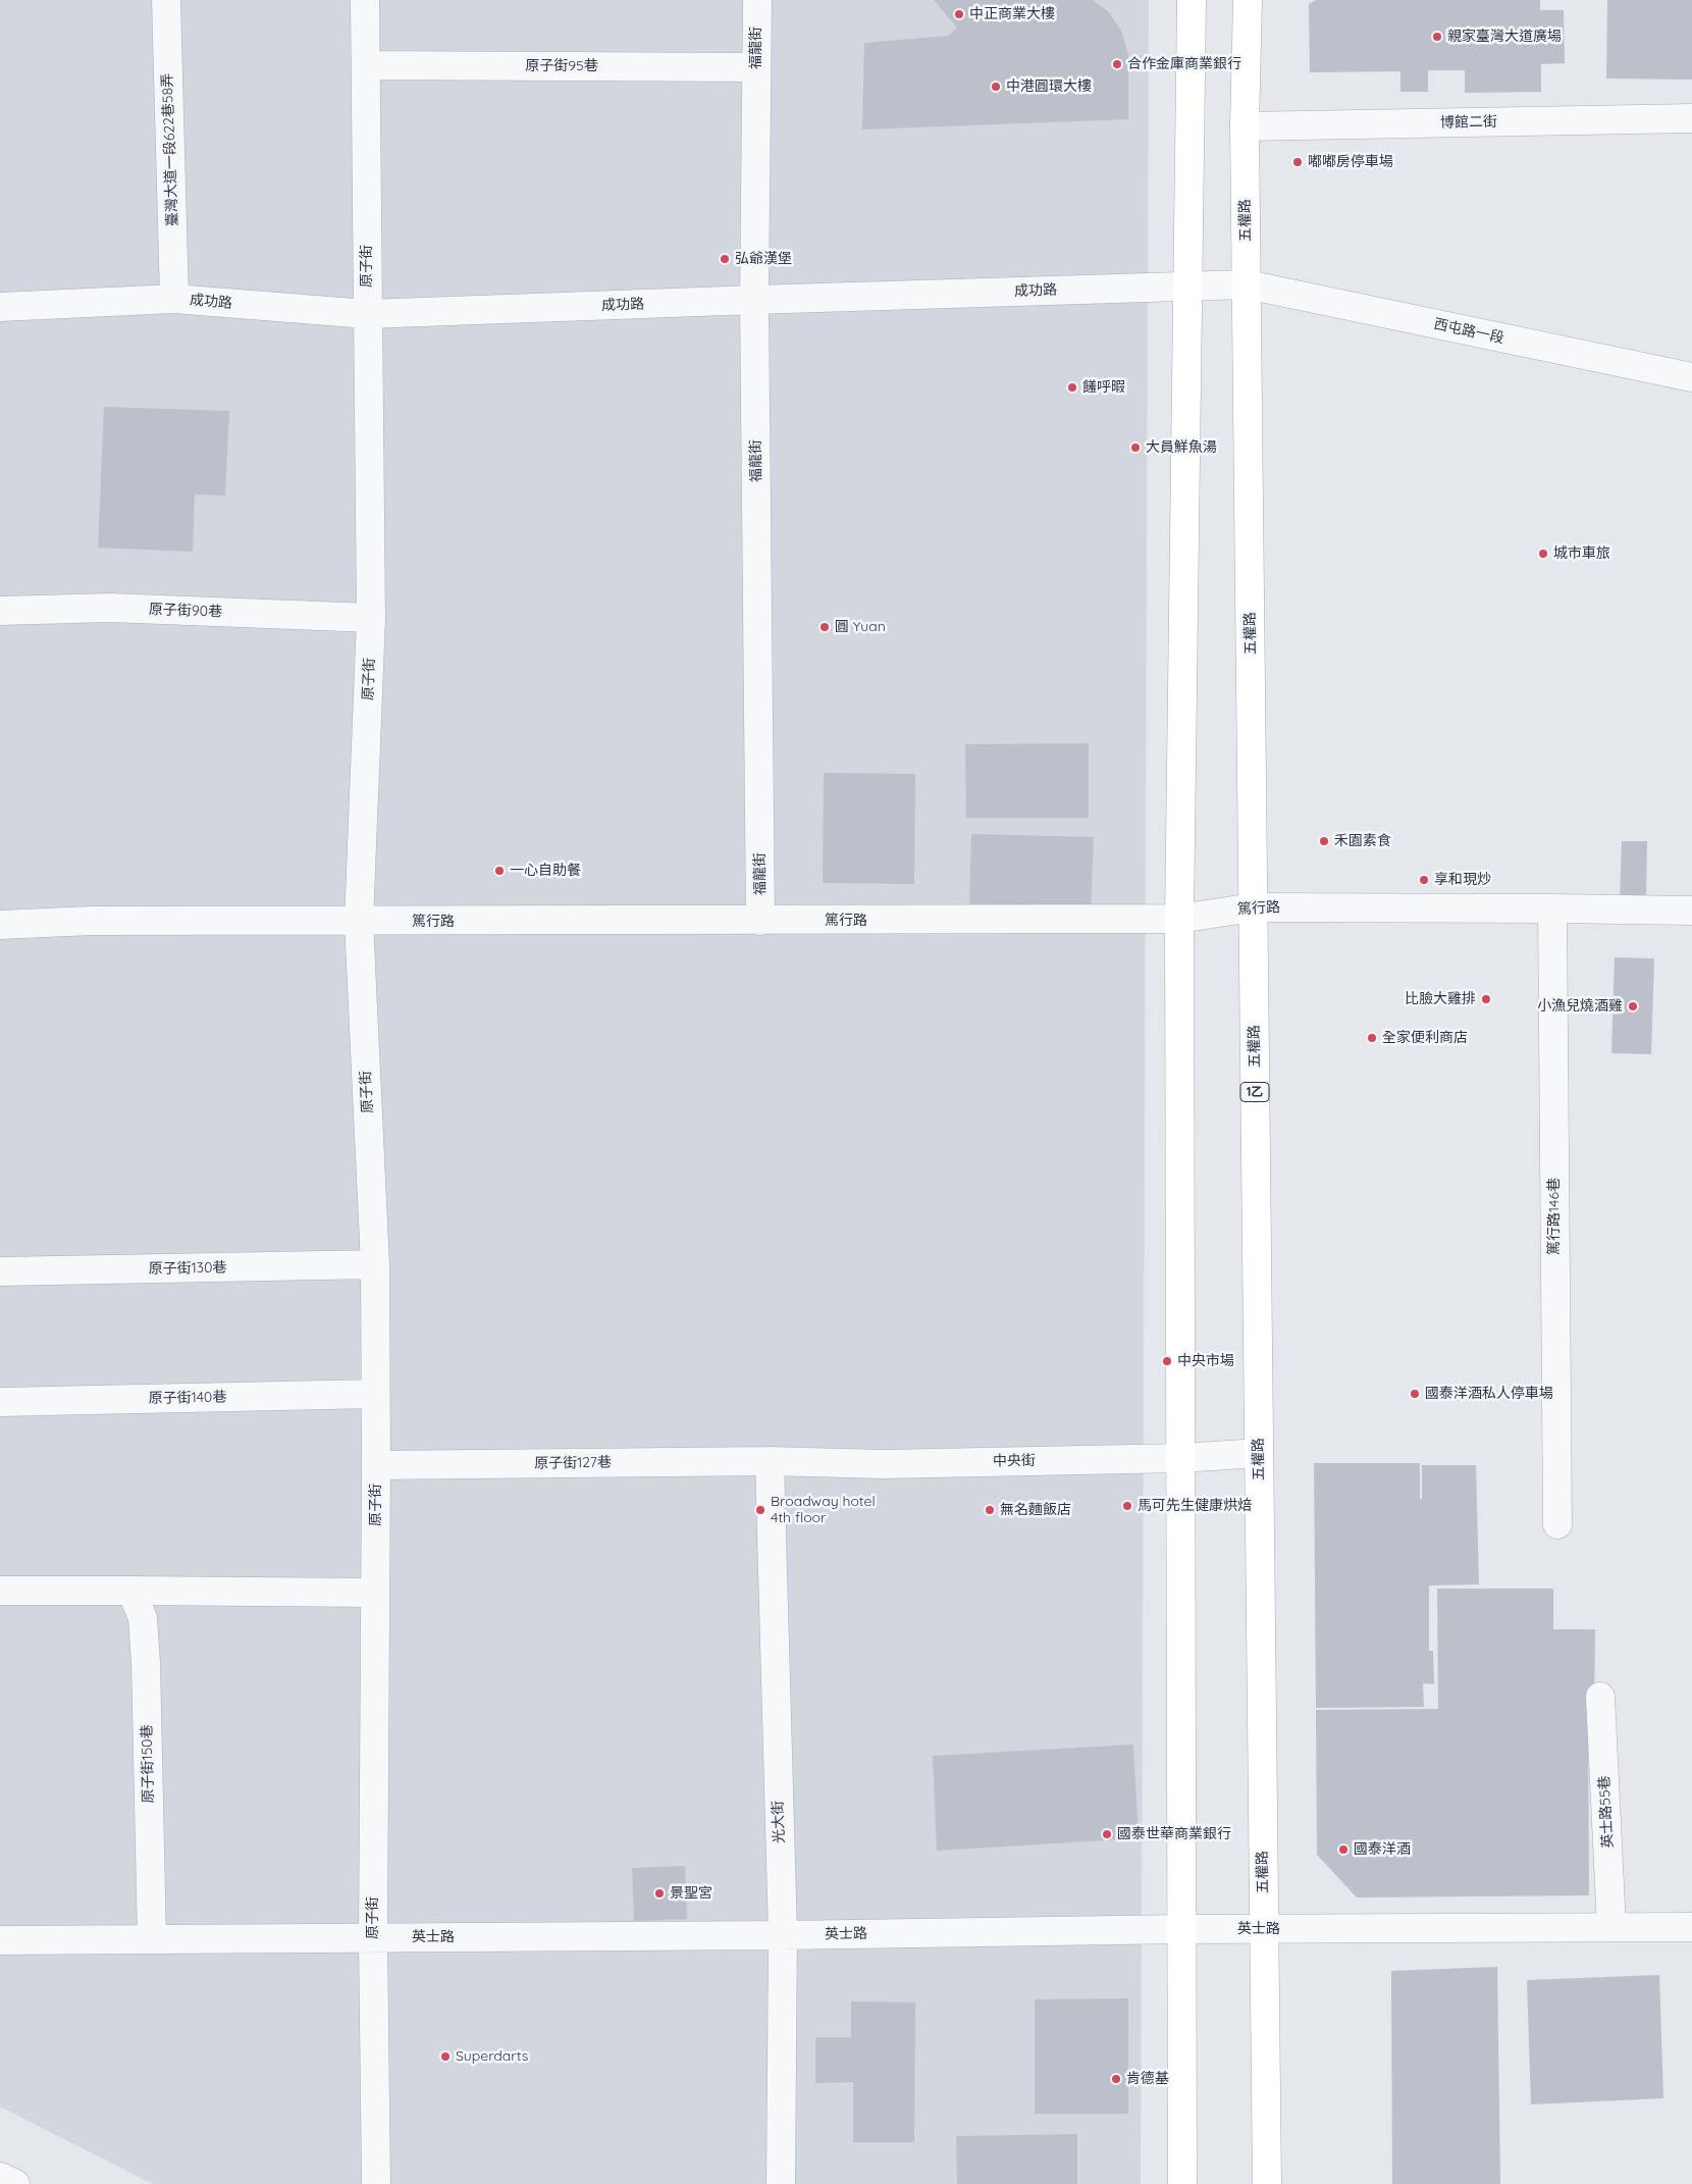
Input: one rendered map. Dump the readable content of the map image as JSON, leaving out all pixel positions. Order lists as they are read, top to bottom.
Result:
{
  "streets": {
    "main road": ["五權路", "1乙"],
    "street": [
      "福龍街",
      "原子街95巷",
      "博館二街",
      "臺灣大道一段622巷58弄",
      "原子街",
      "成功路",
      "西屯路一段",
      "原子街90巷",
      "篤行路",
      "篤行路146巷",
      "原子街130巷",
      "原子街140巷",
      "中央街",
      "原子街127巷",
      "原子街150巷",
      "英士路55巷",
      "光大街",
      "英士路"
    ]
  },
  "crossings": [
    ["福龍街", "原子街95巷"],
    ["福龍街", "成功路"],
    ["福龍街", "篤行路"],
    ["原子街95巷", "原子街"],
    ["博館二街", "五權路"],
    ["臺灣大道一段622巷58弄", "成功路"],
    ["五權路", "成功路"],
    ["五權路", "西屯路一段"],
    ["五權路", "篤行路"],
    ["五權路", "中央街"],
    ["五權路", "英士路"],
    ["原子街", "成功路"],
    ["原子街", "原子街90巷"],
    ["原子街", "篤行路"],
    ["原子街", "原子街130巷"],
    ["原子街", "原子街140巷"],
    ["原子街", "原子街127巷"],
    ["原子街", "英士路"],
    ["成功路", "西屯路一段"],
    ["篤行路", "篤行路146巷"],
    ["中央街", "原子街127巷"],
    ["中央街", "光大街"],
    ["原子街127巷", "光大街"],
    ["原子街150巷", "英士路"],
    ["英士路55巷", "英士路"],
    ["光大街", "英士路"]
  ],
  "places": [
    "中正商業大樓",
    "親家臺灣大道廣場",
    "合作金庫商業銀行",
    "中港圓環大樓",
    "嘟嘟房停車場",
    "弘爺漢堡",
    "饈呼暇",
    "大員鮮魚湯",
    "城市車旅",
    "圓 Yuan",
    "禾園素食",
    "一心自助餐",
    "享和現炒",
    "比臉大雞排",
    "小漁兒燒酒雞",
    "全家便利商店",
    "中央市場",
    "國泰洋酒私人停車場",
    "馬可先生健康烘焙",
    "Broadway hotel 4th floor",
    "無名麵飯店",
    "國泰世華商業銀行",
    "國泰洋酒",
    "景聖宮",
    "Superdarts",
    "肯德基"
  ]
}
